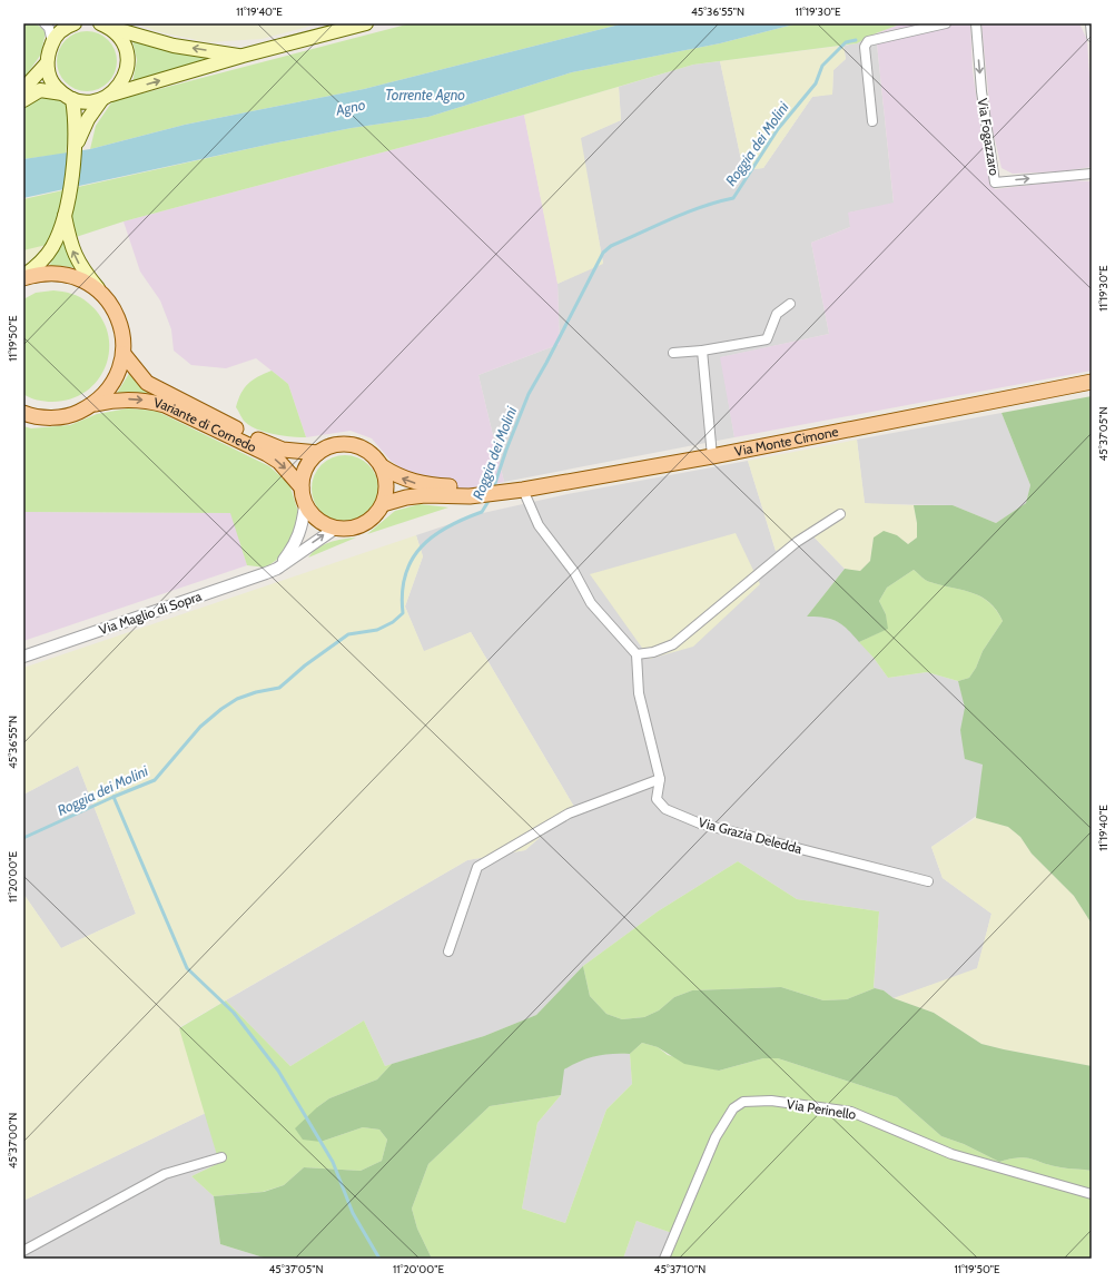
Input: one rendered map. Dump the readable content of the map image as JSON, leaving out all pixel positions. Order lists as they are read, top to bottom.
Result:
{
  "streets": {
    "main road": ["Variante di Cornedo", "Via Monte Cimone"],
    "street": [
      "Via Fogazzaro",
      "Via Maglio di Sopra",
      "Via Grazia Deledda",
      "Via Perinello"
    ]
  },
  "crossings": [
    ["Variante di Cornedo", "Via Monte Cimone"],
    ["Variante di Cornedo", "Via Maglio di Sopra"],
    ["Via Monte Cimone", "Via Maglio di Sopra"]
  ],
  "water": ["Torrente Agno", "Agno", "Roggia dei Molini"],
  "coordinates": [
    "11°19'40\"E",
    "45°36'55\"N",
    "11°19'30\"E",
    "11°19'50\"E",
    "45°37'05\"N",
    "11°20'00\"E",
    "45°37'00\"N",
    "45°37'10\"N"
  ]
}
